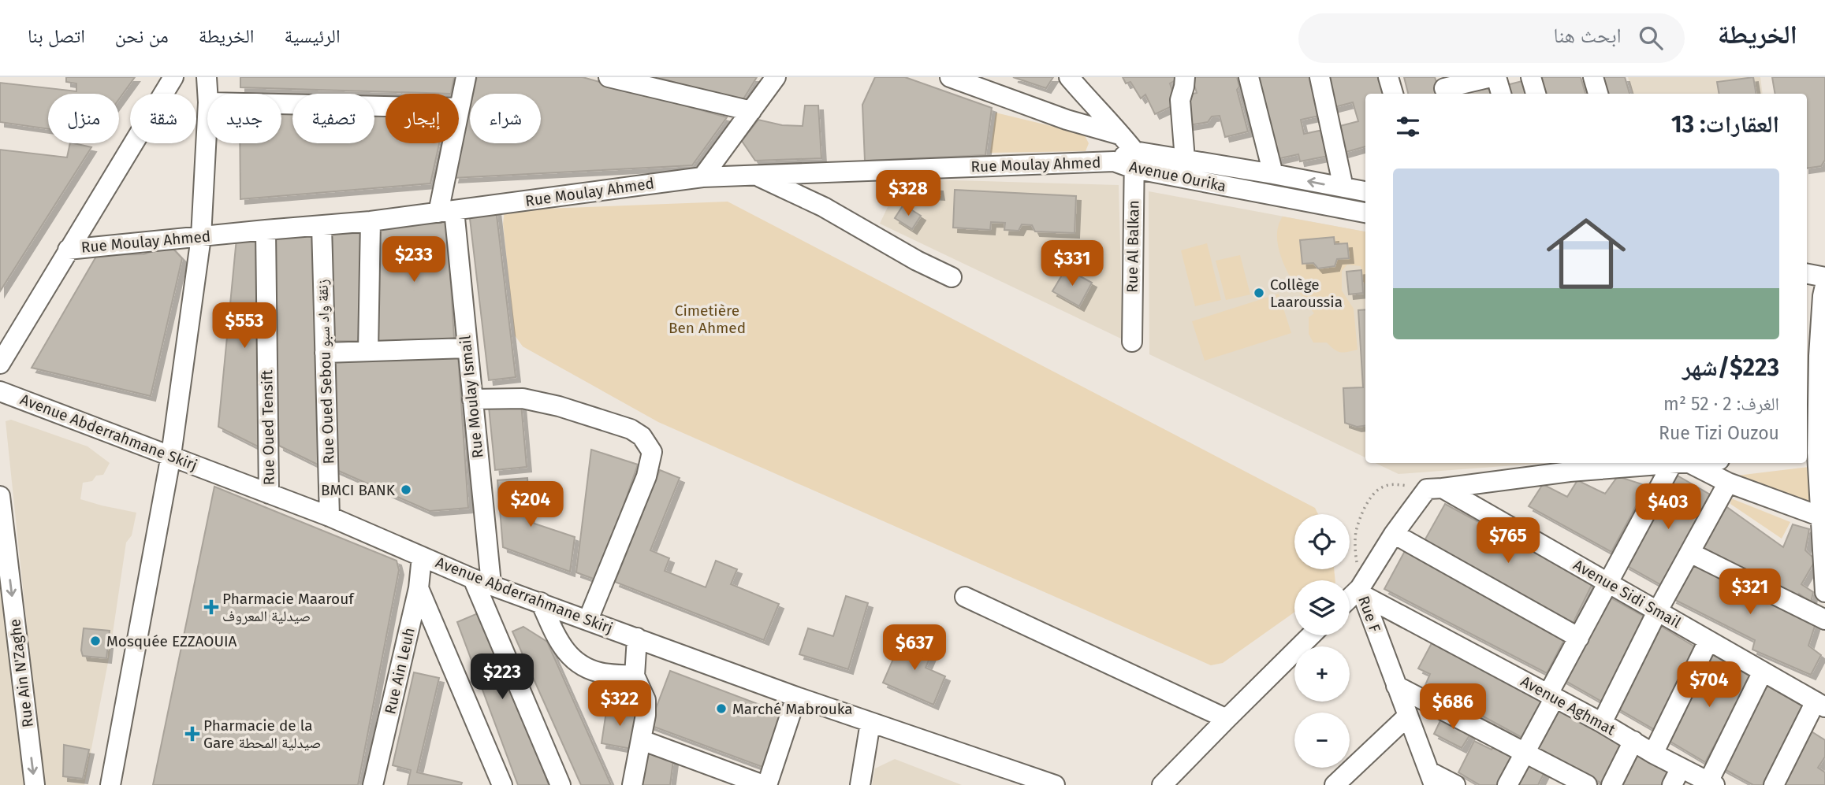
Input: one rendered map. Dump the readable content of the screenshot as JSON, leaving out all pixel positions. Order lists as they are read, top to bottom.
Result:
{
  "streets": {
    "street": [
      "Rue Moulay Ahmed",
      "Avenue Ourika",
      "Rue Al Balkan",
      "Rue Oued Sebou زنقة واد سبو",
      "Rue Moulay Ismail",
      "Rue Oued Tensift",
      "Avenue Abderrahmane Skirj",
      "Avenue Sidi Smail",
      "Rue F",
      "Rue Ain Leuh",
      "Rue Ain N'Zaghe",
      "Avenue Aghmat"
    ]
  },
  "crossings": [
    ["Rue Moulay Ahmed", "Avenue Ourika"],
    ["Rue Moulay Ahmed", "Rue Oued Sebou زنقة واد سبو"],
    ["Rue Moulay Ahmed", "Rue Moulay Ismail"],
    ["Rue Moulay Ahmed", "Rue Oued Tensift"],
    ["Avenue Ourika", "Rue Al Balkan"],
    ["Rue Oued Sebou زنقة واد سبو", "Avenue Abderrahmane Skirj"],
    ["Rue Moulay Ismail", "Avenue Abderrahmane Skirj"],
    ["Rue Oued Tensift", "Avenue Abderrahmane Skirj"],
    ["Avenue Abderrahmane Skirj", "Rue Ain Leuh"],
    ["Avenue Sidi Smail", "Rue F"],
    ["Rue F", "Avenue Aghmat"]
  ],
  "parks": ["Cimetière Ben Ahmed"],
  "places": {
    "other": [
      "Collège Laaroussia",
      "BMCI BANK",
      "Mosquée EZZAOUIA",
      "Marché Mabrouka"
    ],
    "health": ["Pharmacie Maarouf صيدلية المعروف", "Pharmacie de la Gare صيدلية المحطة"]
  },
  "page": {
    "header": "الخريطة",
    "search": "ابحث هنا",
    "nav": [
      "الرئيسية",
      "الخريطة",
      "من نحن",
      "اتصل بنا"
    ],
    "chip": [
      "شراء",
      "إيجار",
      "تصفية",
      "جديد",
      "شقة",
      "منزل"
    ],
    "heading": "العقارات: 13",
    "list": [
      {
        "name": "$223/شهر",
        "note": "الغرف: 2 · 52 m² · Rue Tizi Ouzou"
      }
    ],
    "price": [
      "$328",
      "$233",
      "$331",
      "$553",
      "$204",
      "$403",
      "$765",
      "$321",
      "$637",
      "$223",
      "$704",
      "$322",
      "$686"
    ],
    "map_buttons": ["+", "−"]
  }
}
